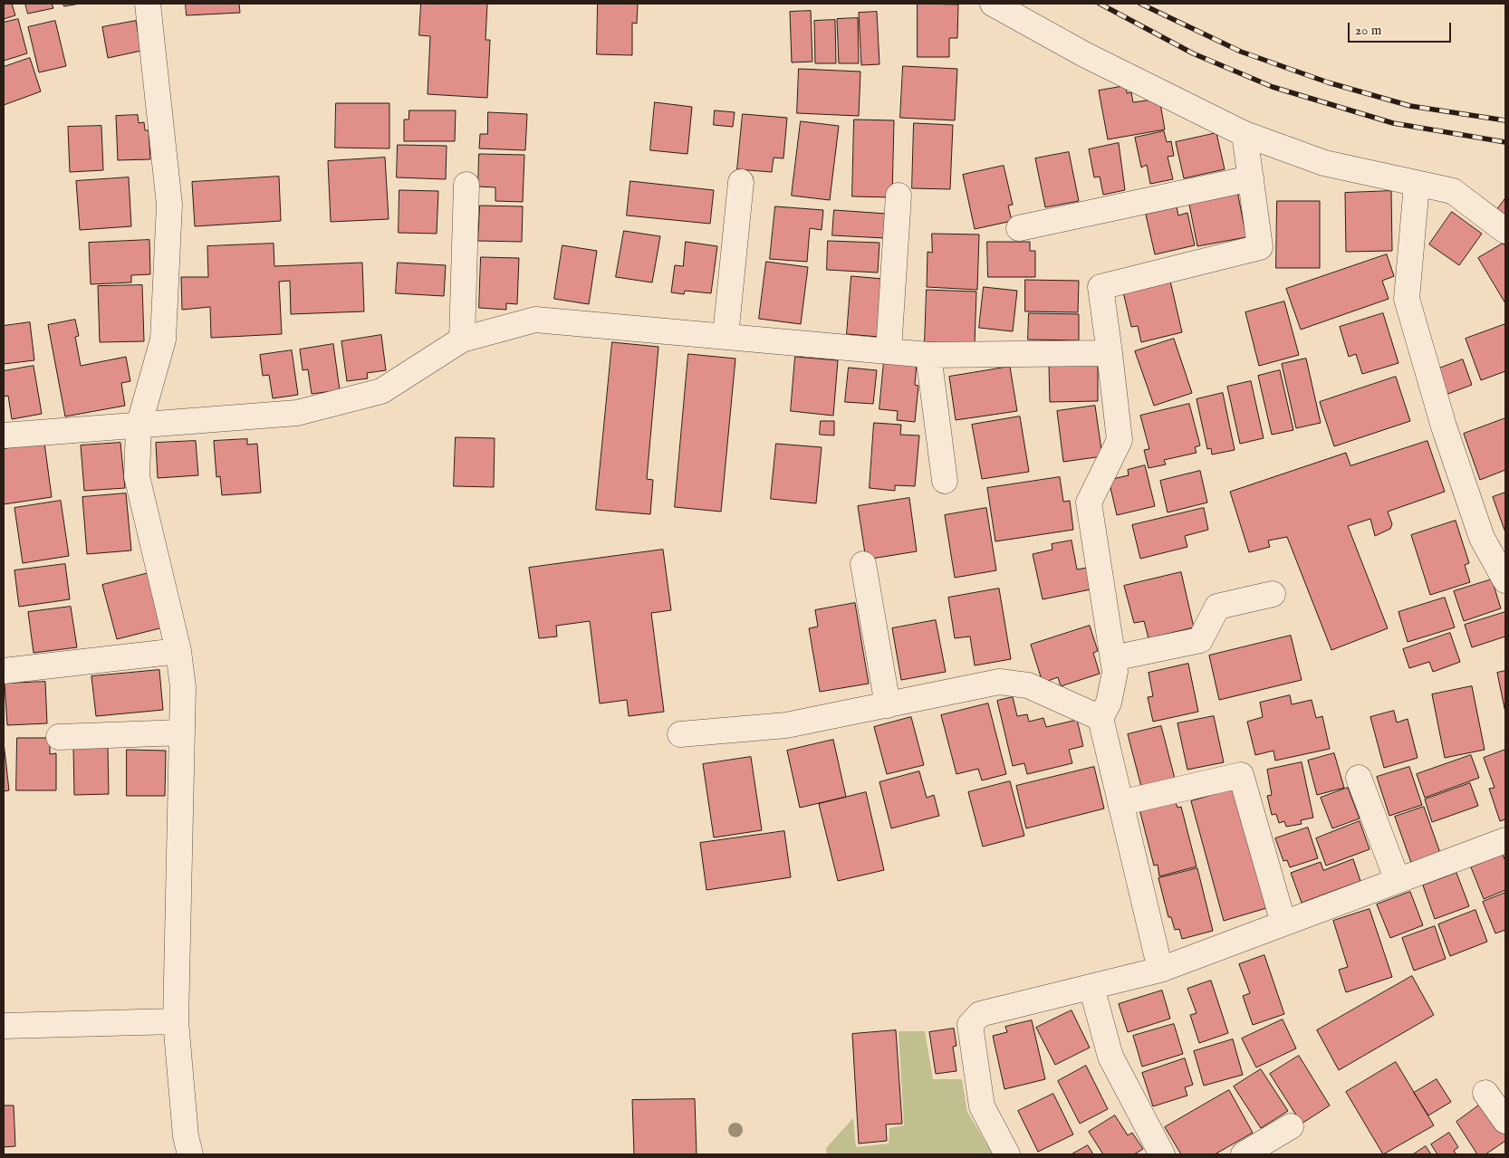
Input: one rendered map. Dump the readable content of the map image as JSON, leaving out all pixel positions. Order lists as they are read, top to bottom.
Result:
{
  "scale_bar": "20 m"
}
